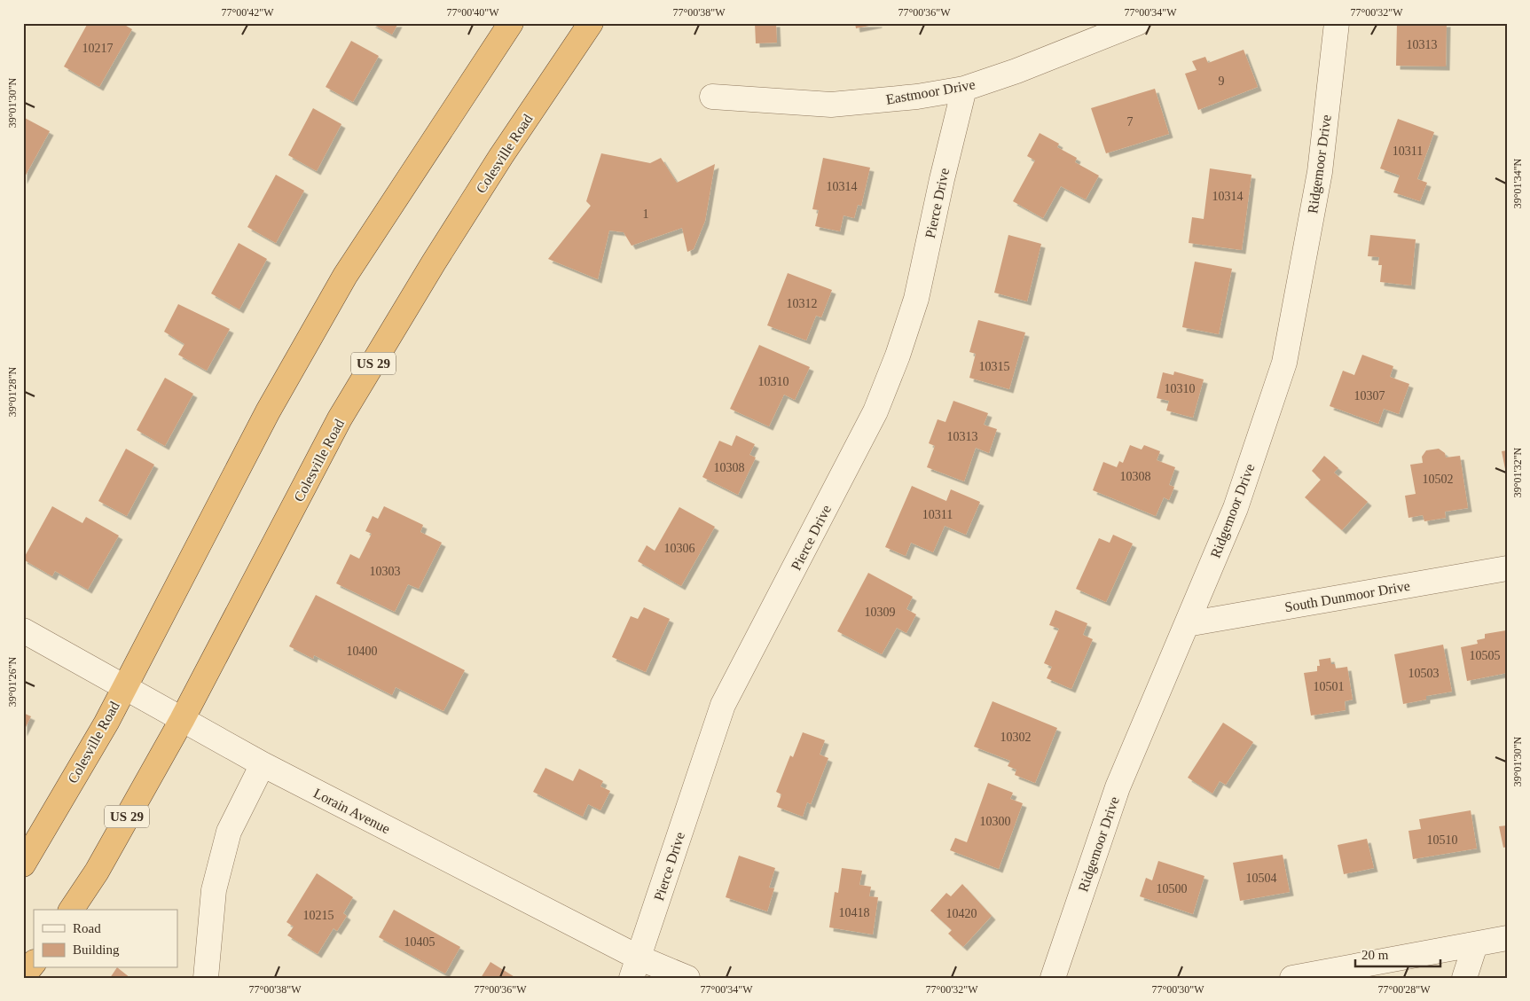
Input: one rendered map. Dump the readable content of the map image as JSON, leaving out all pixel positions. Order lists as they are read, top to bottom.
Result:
{
  "streets": {
    "highway": ["Colesville Road", "US 29"],
    "street": [
      "Eastmoor Drive",
      "Ridgemoor Drive",
      "Pierce Drive",
      "South Dunmoor Drive",
      "Lorain Avenue"
    ]
  },
  "crossings": [
    ["Eastmoor Drive", "Pierce Drive"],
    ["Colesville Road", "Lorain Avenue"],
    ["Ridgemoor Drive", "South Dunmoor Drive"],
    ["Pierce Drive", "Lorain Avenue"]
  ],
  "house_numbers": [
    "10313",
    "10217",
    "9",
    "7",
    "10311",
    "10314",
    "10314",
    "1",
    "10312",
    "10315",
    "10310",
    "10310",
    "10307",
    "10313",
    "10308",
    "10308",
    "10502",
    "10311",
    "10306",
    "10303",
    "10309",
    "10400",
    "10505",
    "10503",
    "10501",
    "10302",
    "10300",
    "10510",
    "10504",
    "10500",
    "10418",
    "10420",
    "10215",
    "10405"
  ],
  "legend": ["Road", "Building"],
  "scale_bar": "20 m",
  "coordinates": [
    "77°00'42\"W",
    "77°00'40\"W",
    "77°00'38\"W",
    "77°00'36\"W",
    "77°00'34\"W",
    "77°00'32\"W",
    "39°01'30\"N",
    "39°01'34\"N",
    "39°01'28\"N",
    "39°01'32\"N",
    "39°01'26\"N",
    "77°00'30\"W",
    "77°00'28\"W"
  ]
}
